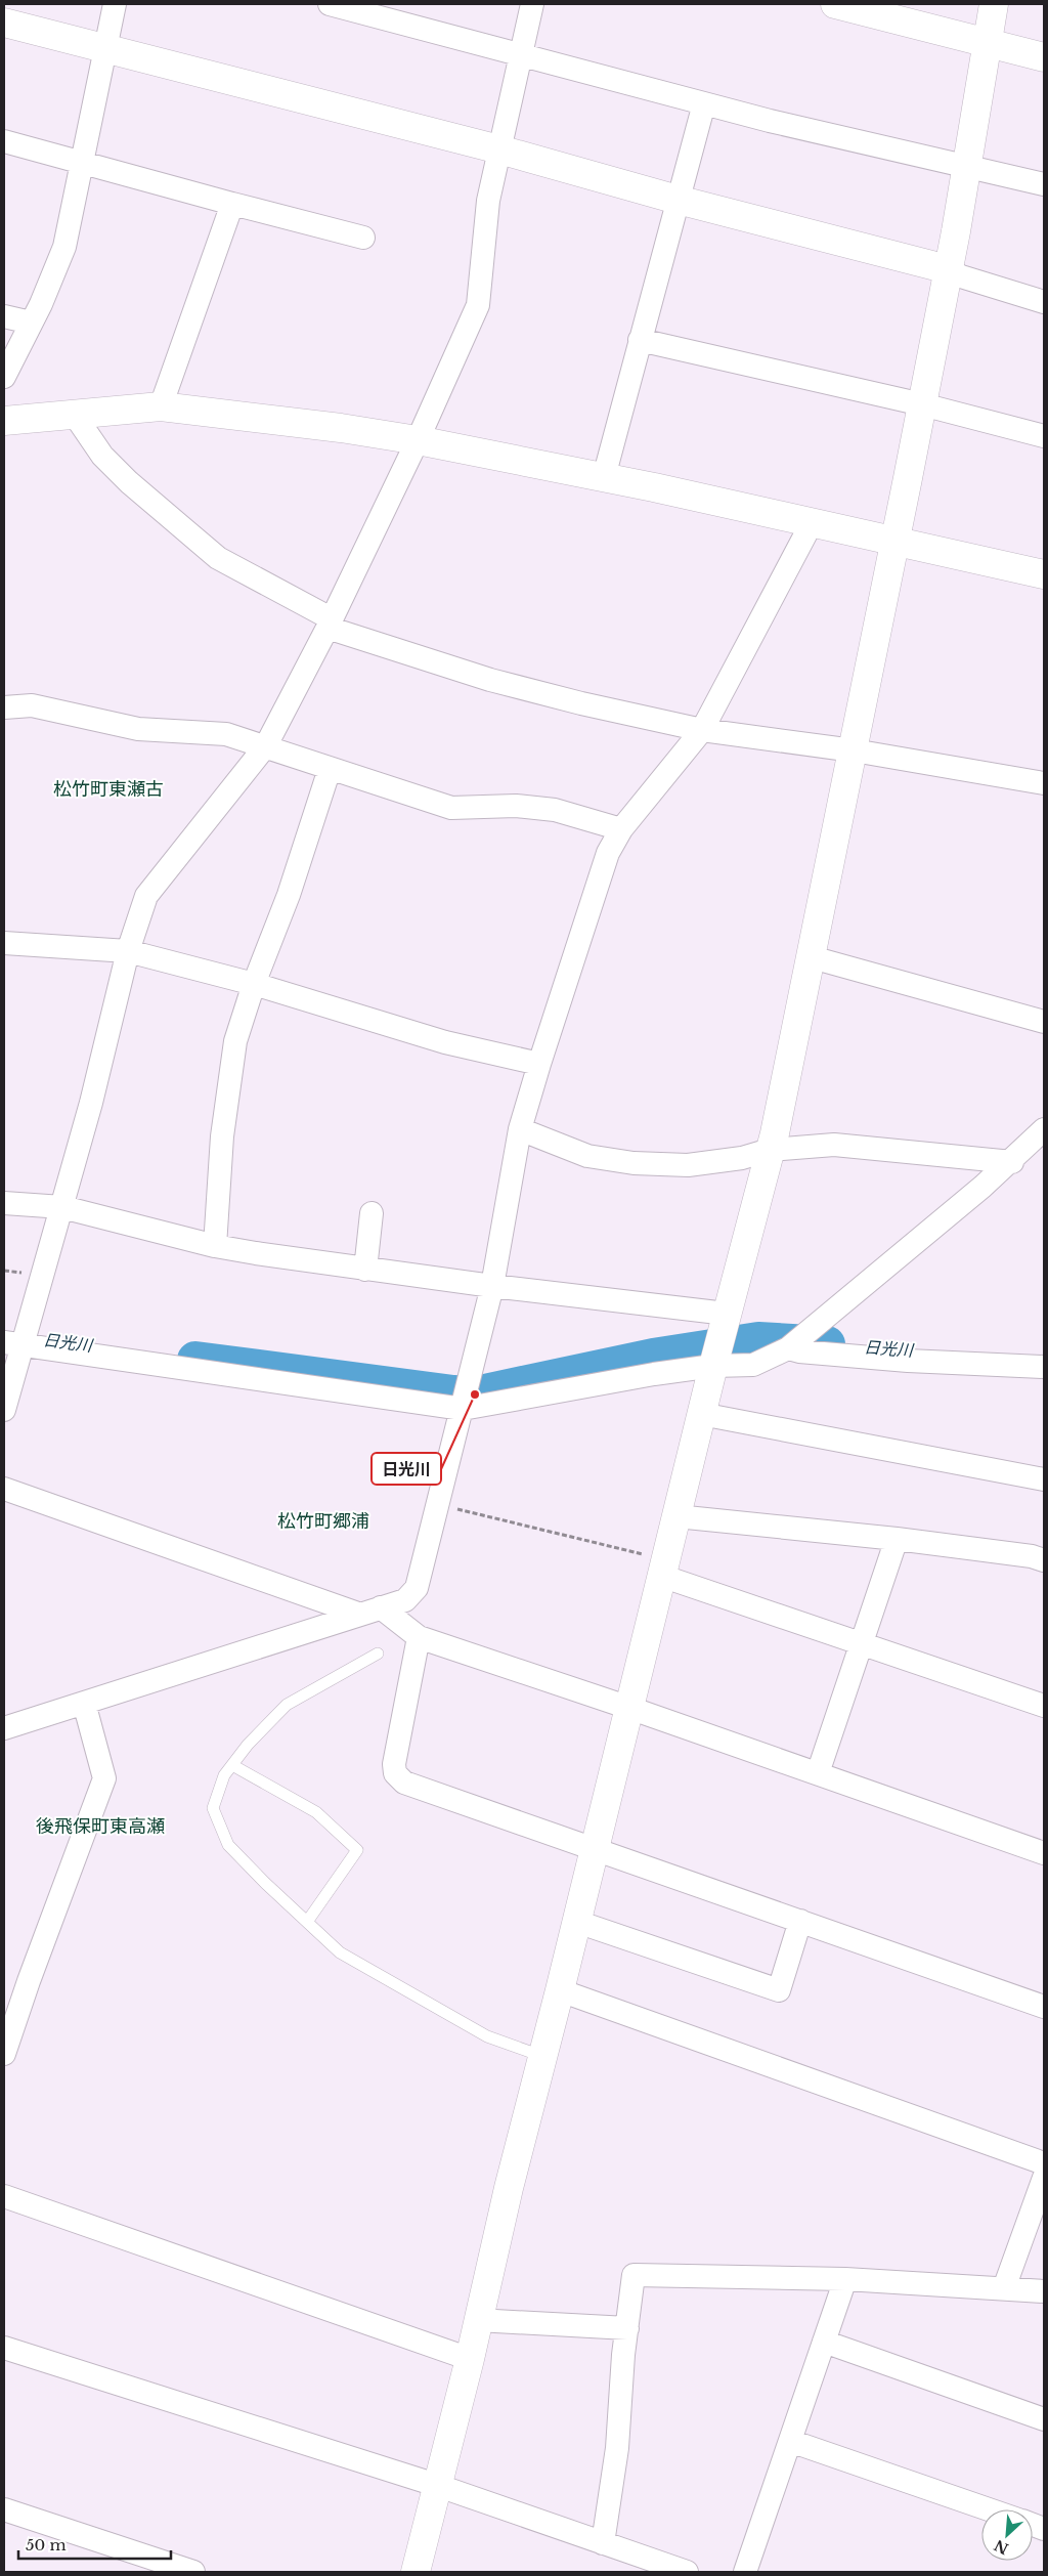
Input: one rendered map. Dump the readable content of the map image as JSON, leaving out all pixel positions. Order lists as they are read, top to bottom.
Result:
{
  "districts": ["松竹町東瀬古", "松竹町郷浦", "後飛保町東高瀬"],
  "water": ["日光川"],
  "places": ["日光川"],
  "scale_bar": "50 m",
  "north": "bottom left"
}
